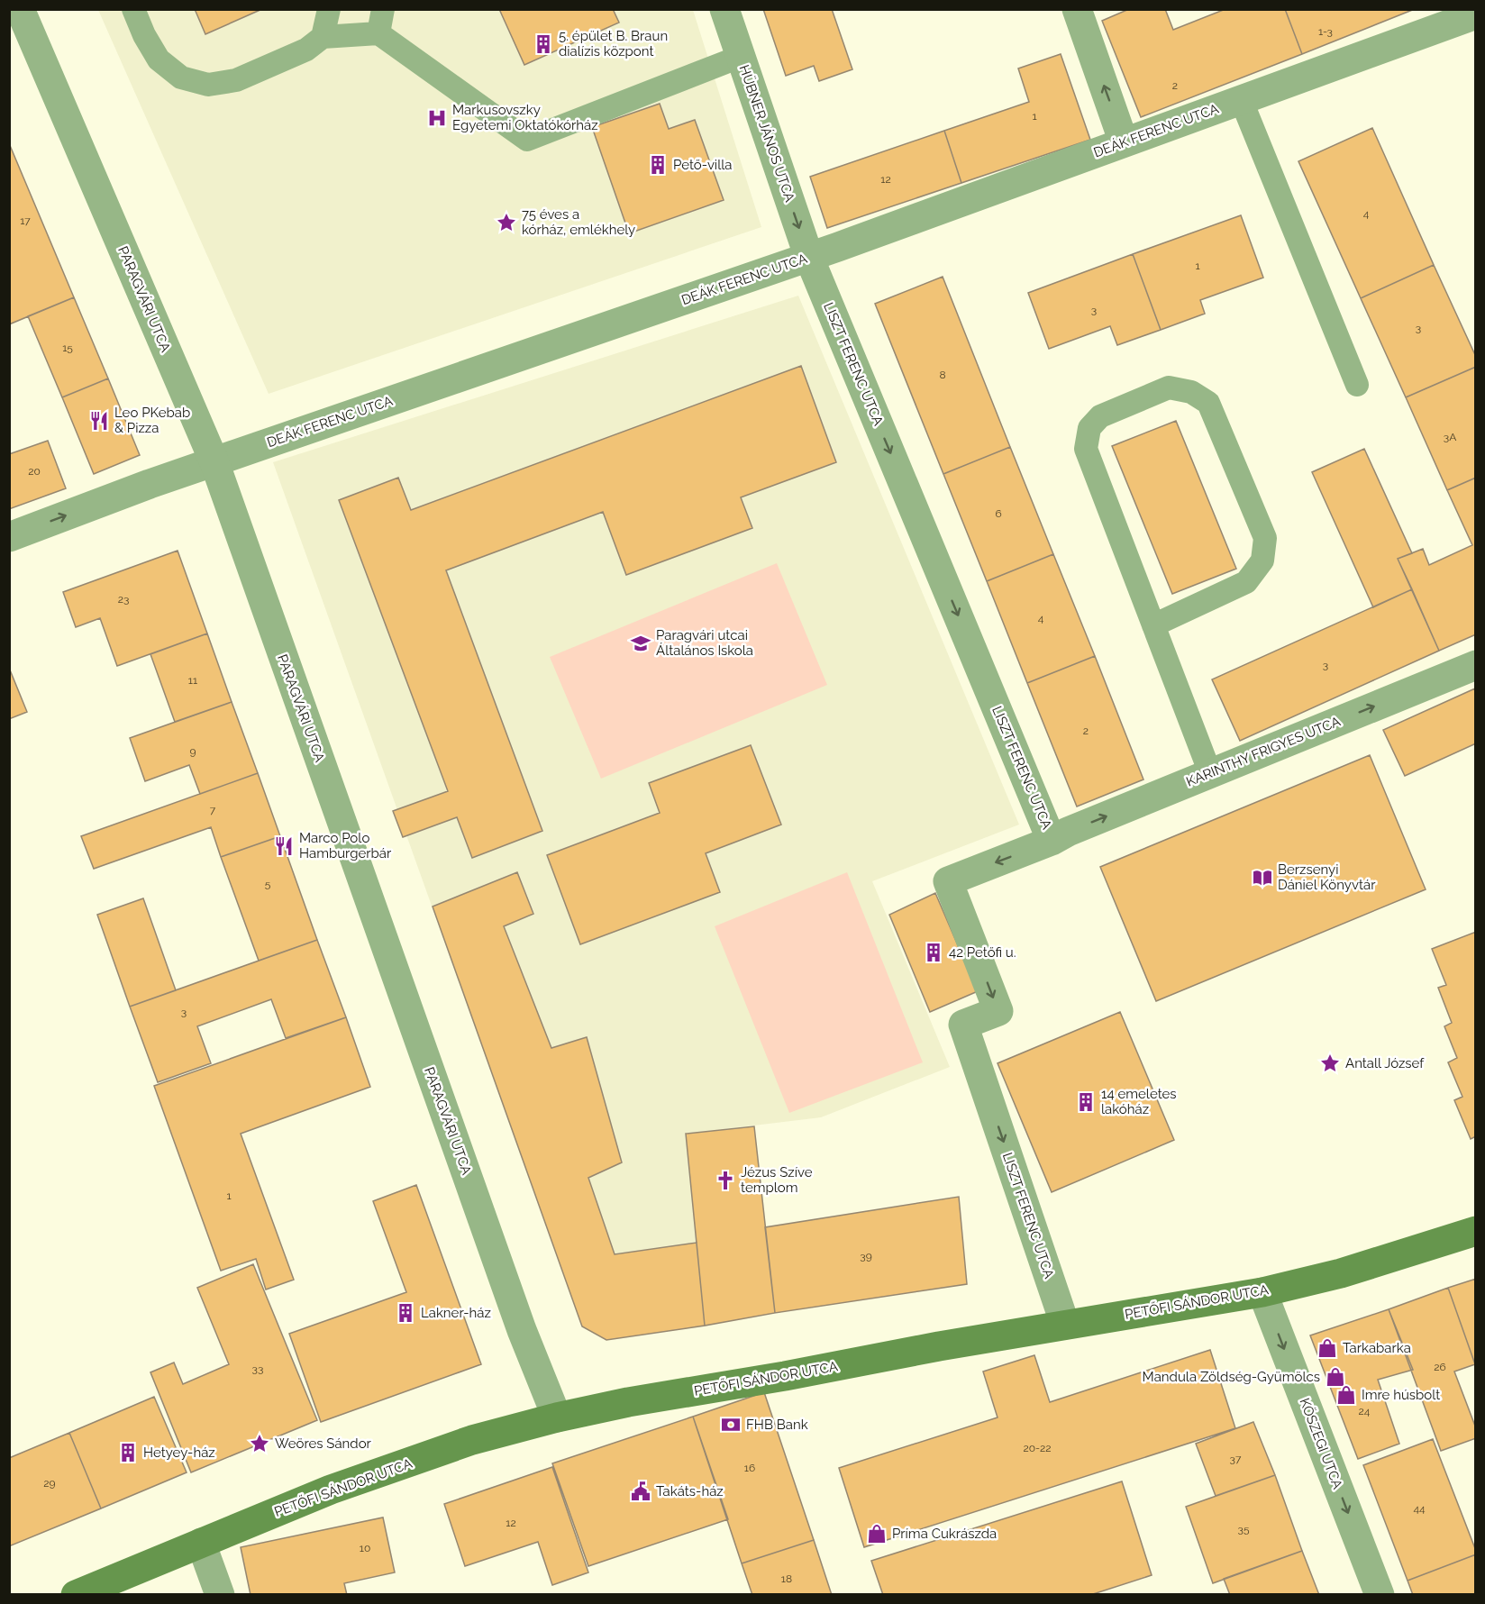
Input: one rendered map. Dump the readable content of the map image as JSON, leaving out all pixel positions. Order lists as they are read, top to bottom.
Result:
{
  "streets": {
    "main road": ["PETŐFI SÁNDOR UTCA"],
    "street": [
      "DEÁK FERENC UTCA",
      "HÜBNER JÁNOS UTCA",
      "PARAGVÁRI UTCA",
      "LISZT FERENC UTCA",
      "KARINTHY FRIGYES UTCA",
      "KŐSZEGI UTCA"
    ]
  },
  "crossings": [
    ["DEÁK FERENC UTCA", "HÜBNER JÁNOS UTCA"],
    ["DEÁK FERENC UTCA", "PARAGVÁRI UTCA"],
    ["DEÁK FERENC UTCA", "LISZT FERENC UTCA"],
    ["HÜBNER JÁNOS UTCA", "LISZT FERENC UTCA"],
    ["PARAGVÁRI UTCA", "PETŐFI SÁNDOR UTCA"],
    ["LISZT FERENC UTCA", "KARINTHY FRIGYES UTCA"],
    ["LISZT FERENC UTCA", "PETŐFI SÁNDOR UTCA"],
    ["PETŐFI SÁNDOR UTCA", "KŐSZEGI UTCA"]
  ],
  "one_way": [
    "HÜBNER JÁNOS UTCA",
    "LISZT FERENC UTCA",
    "KARINTHY FRIGYES UTCA",
    "KŐSZEGI UTCA"
  ],
  "places": {
    "building": [
      "5. épület B. Braun dialízis központ",
      "Pető-villa",
      "42 Petőfi u.",
      "14 emeletes lakóház",
      "Lakner-ház",
      "Hetyey-ház"
    ],
    "hospital": ["Markusovszky Egyetemi Oktatókórház"],
    "place": ["75 éves a kórház, emlékhely", "Antall József", "Weöres Sándor"],
    "restaurant": ["Leo PKebab & Pizza", "Marco Polo Hamburgerbár"],
    "school or university": ["Paragvári utcai Általános Iskola"],
    "library": ["Berzsenyi Dániel Könyvtár"],
    "church": ["Jézus Szíve templom"],
    "shop": [
      "Tarkabarka",
      "Mandula Zöldség-Gyümölcs",
      "Imre húsbolt",
      "Príma Cukrászda"
    ],
    "bank": ["FHB Bank"],
    "public building": ["Takáts-ház"]
  },
  "house_numbers": [
    "1-3",
    "2",
    "1",
    "12",
    "4",
    "17",
    "1",
    "3",
    "3",
    "15",
    "8",
    "3A",
    "20",
    "6",
    "23",
    "4",
    "3",
    "11",
    "2",
    "9",
    "7",
    "5",
    "3",
    "1",
    "39",
    "26",
    "33",
    "24",
    "20-22",
    "37",
    "16",
    "29",
    "44",
    "12",
    "35",
    "10",
    "18"
  ]
}
